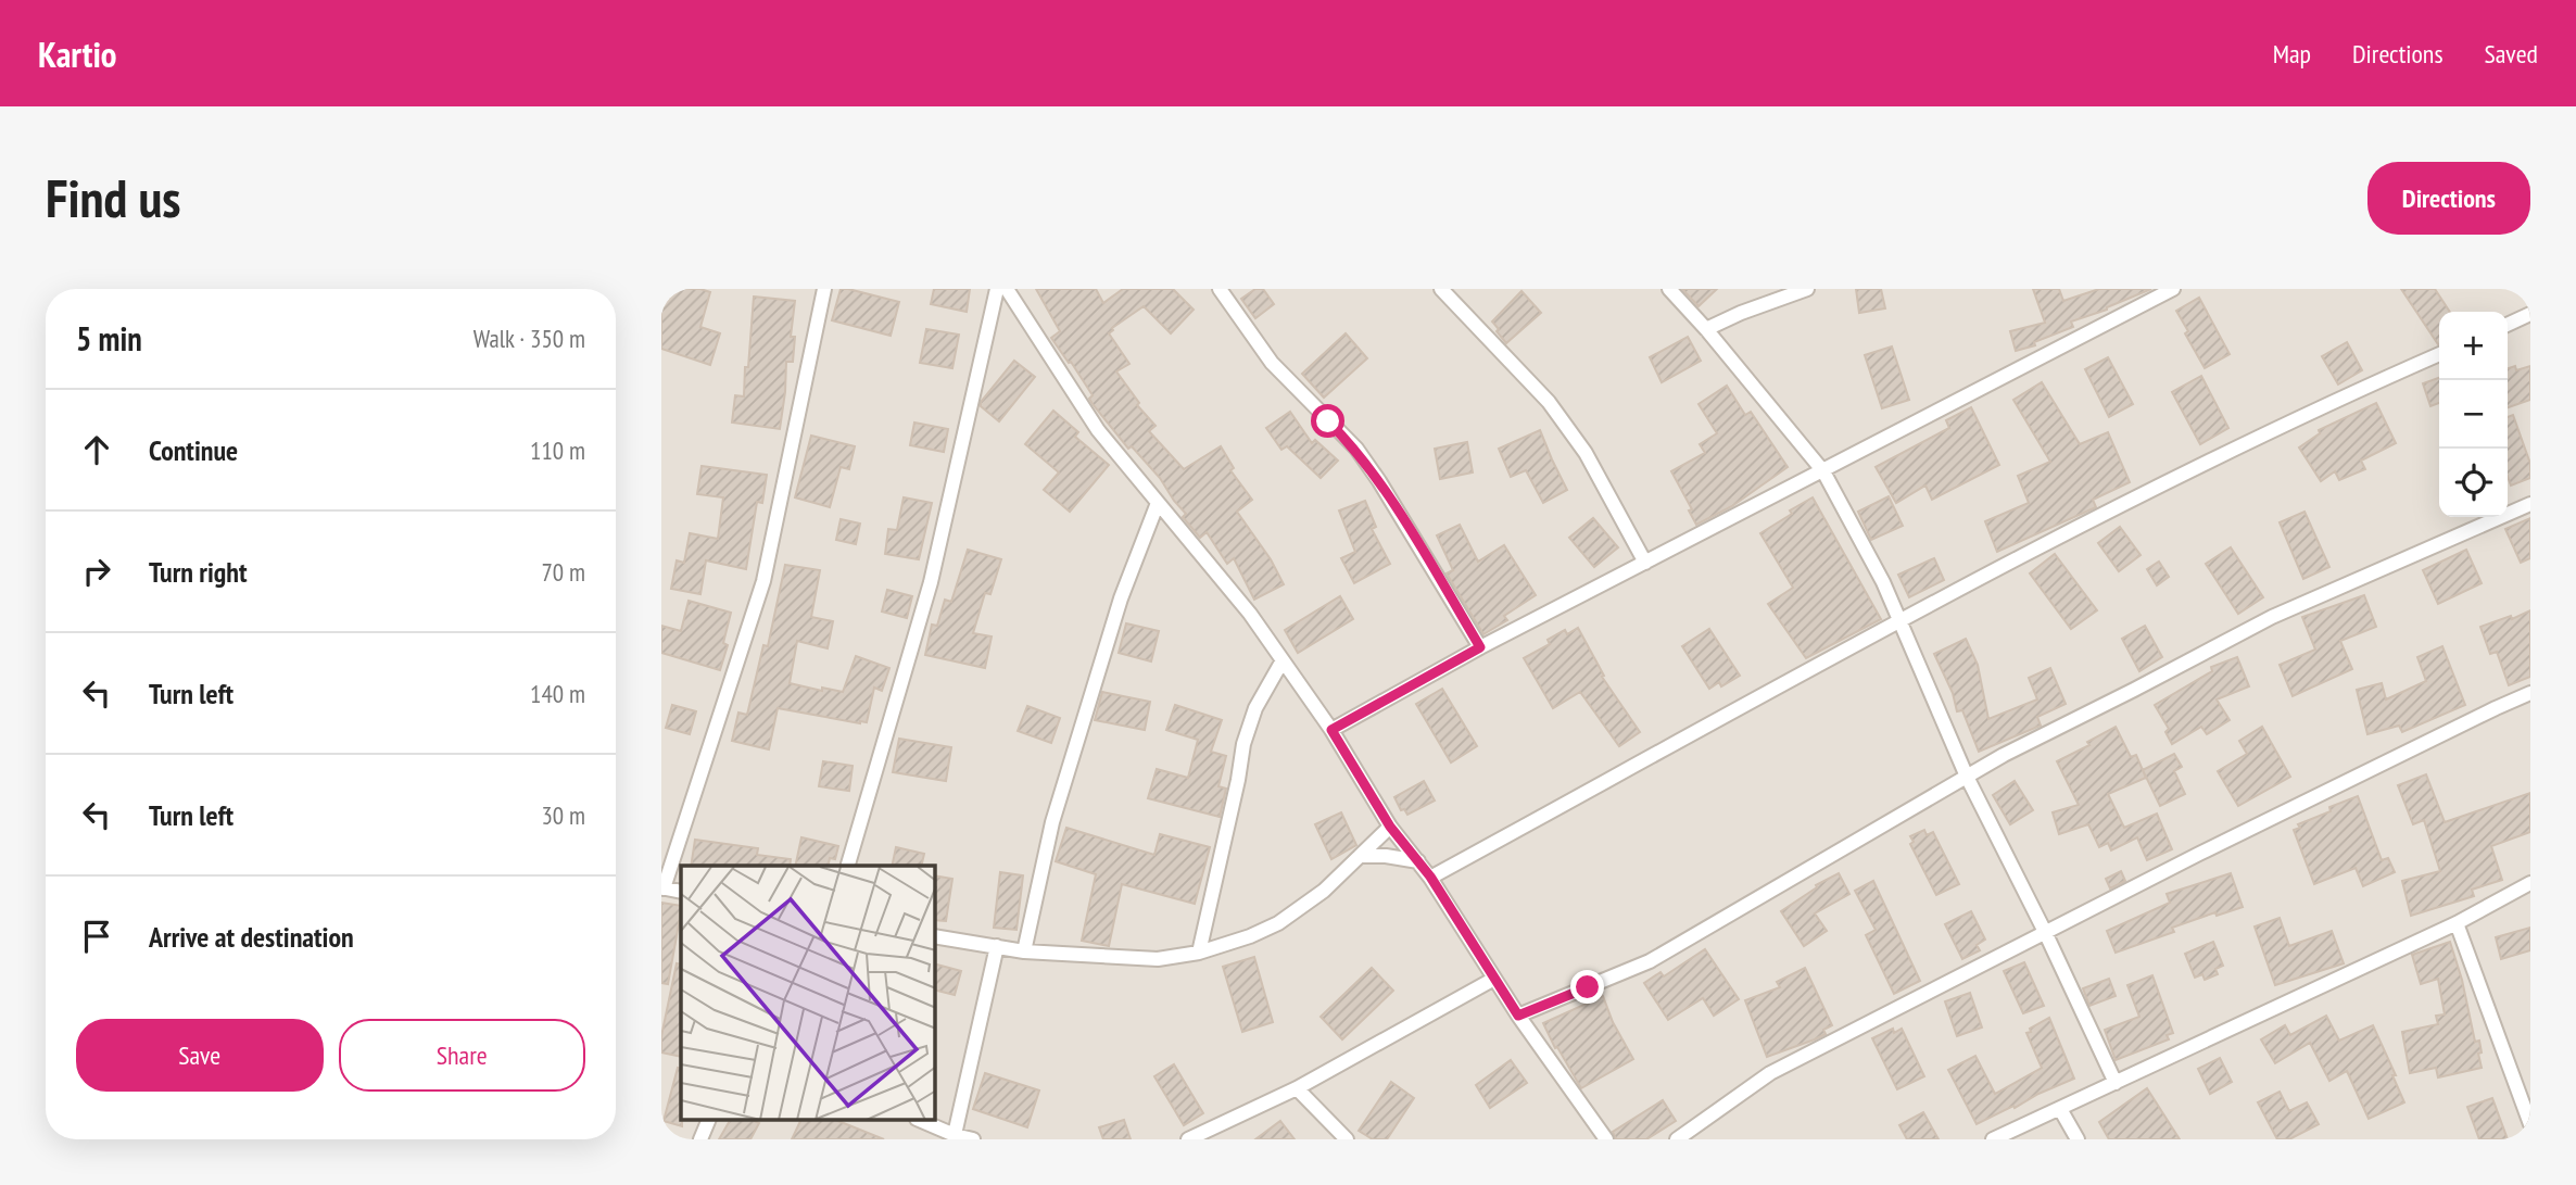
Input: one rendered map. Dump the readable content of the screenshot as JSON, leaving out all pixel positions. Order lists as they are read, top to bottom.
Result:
{
  "page": {
    "header": "Kartio",
    "nav": ["Map", "Directions", "Saved"],
    "buttons": [
      "Directions",
      ["Save", "Share"]
    ],
    "title": "Find us",
    "heading": ["5 min", "Walk · 350 m"],
    "map_buttons": ["+", "−"],
    "list": [
      ["Continue", "110 m"],
      ["Turn right", "70 m"],
      ["Turn left", "140 m"],
      ["Turn left", "30 m"],
      "Arrive at destination"
    ]
  }
}
